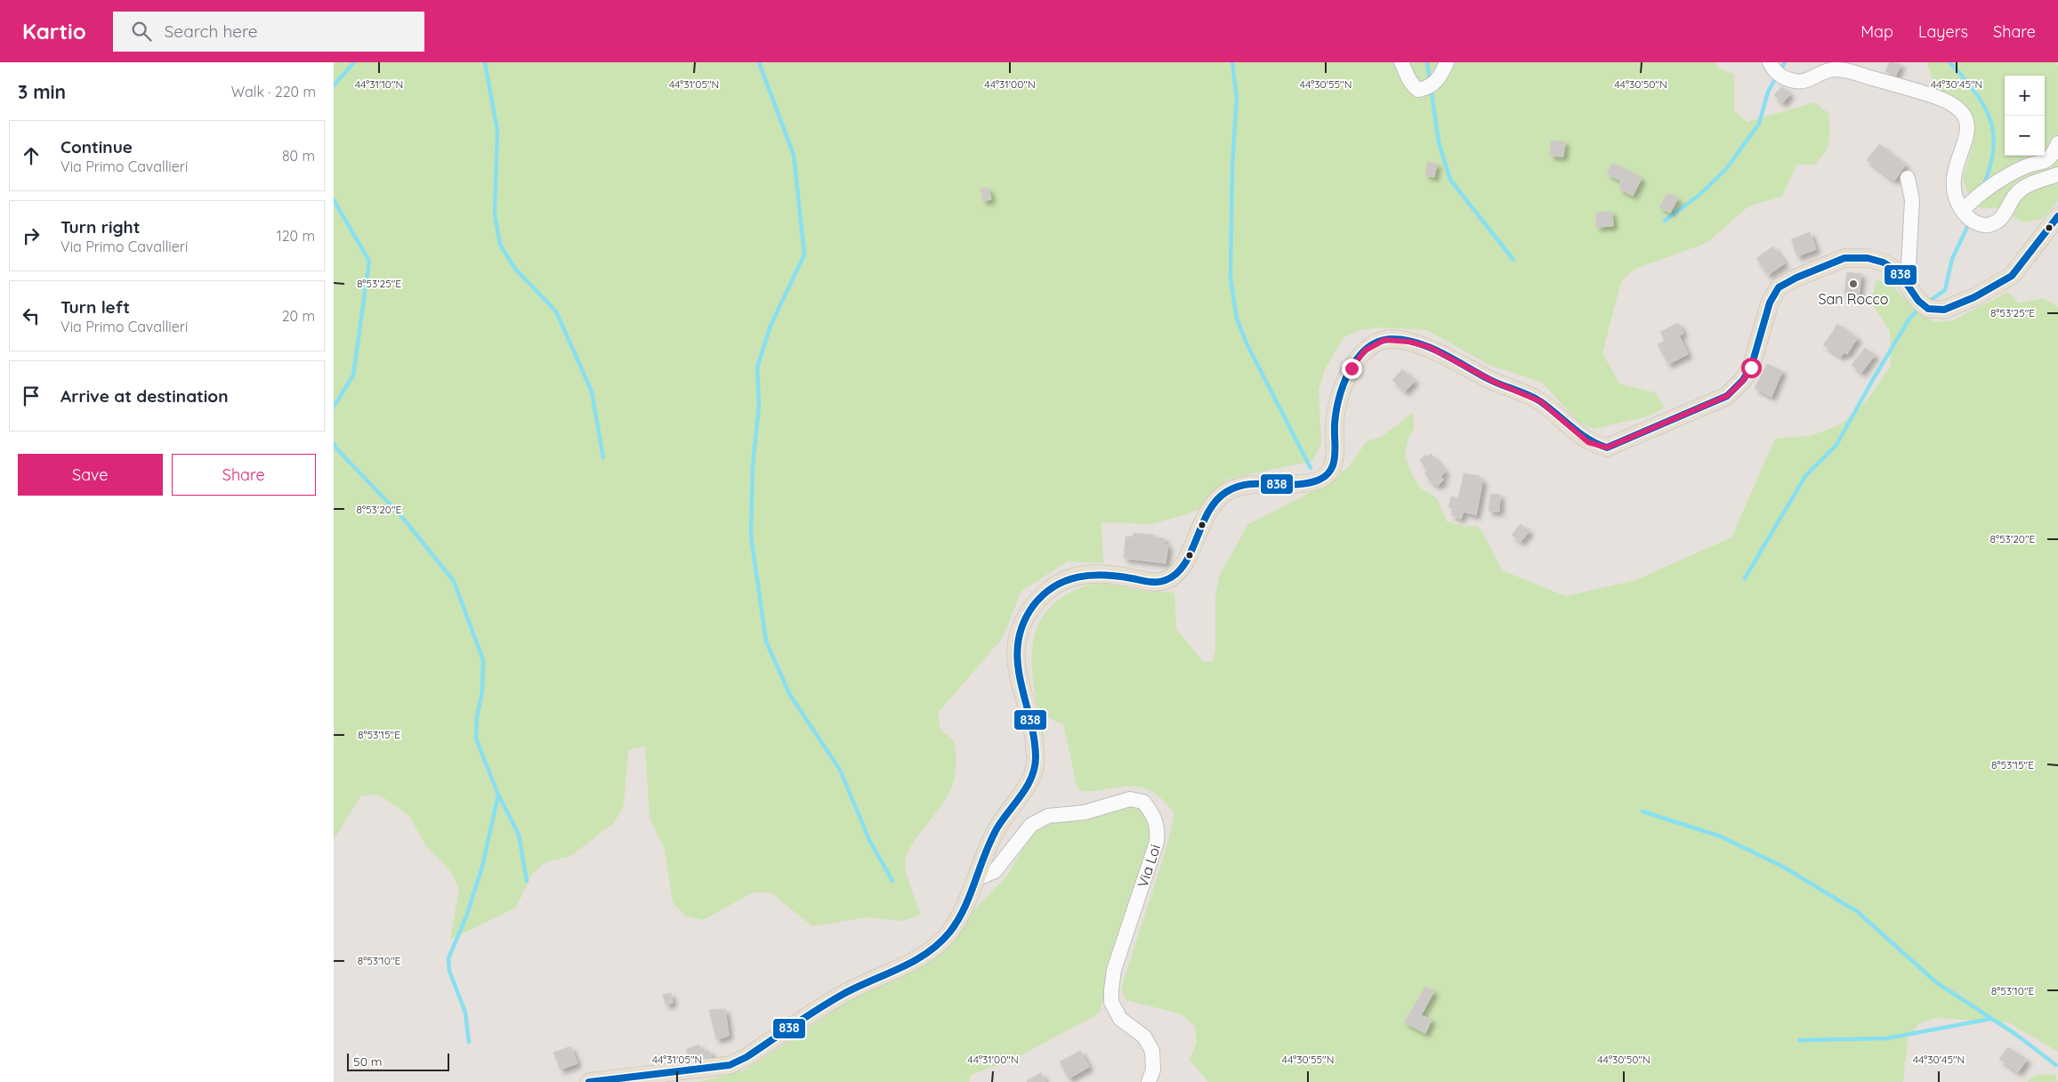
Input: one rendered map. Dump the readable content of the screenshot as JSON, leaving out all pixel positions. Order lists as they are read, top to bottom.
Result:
{
  "streets": {
    "street": ["Via Loi"]
  },
  "places": ["San Rocco"],
  "lines": ["transit line 838"],
  "scale_bar": "50 m",
  "page": {
    "header": "Kartio",
    "search": "Search here",
    "nav": ["Map", "Layers", "Share"],
    "heading": ["3 min", "Walk · 220 m"],
    "map_buttons": ["+", "−"],
    "list": [
      ["Continue", "Via Primo Cavallieri", "80 m"],
      ["Turn right", "Via Primo Cavallieri", "120 m"],
      ["Turn left", "Via Primo Cavallieri", "20 m"],
      "Arrive at destination"
    ],
    "buttons": ["Save", "Share"],
    "scale": "50 m"
  },
  "coordinates": [
    "44°31'10\"N",
    "44°31'05\"N",
    "44°31'00\"N",
    "44°30'55\"N",
    "44°30'50\"N",
    "44°30'45\"N",
    "8°53'25\"E",
    "8°53'20\"E",
    "8°53'15\"E",
    "8°53'10\"E"
  ]
}
